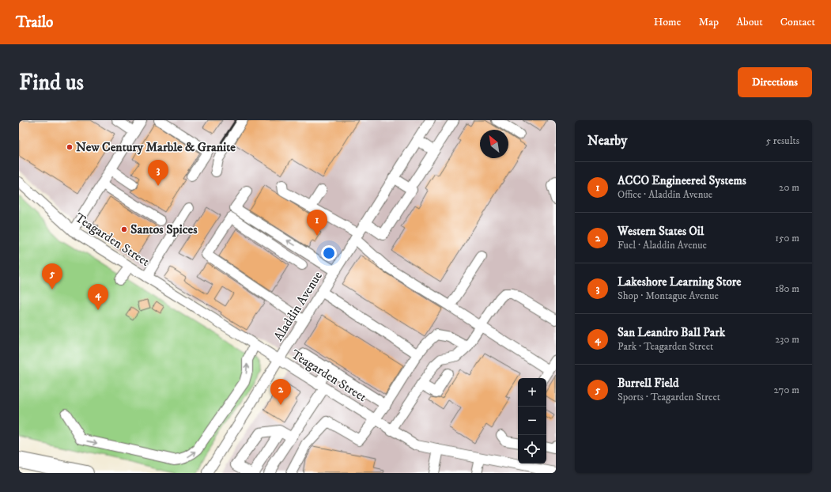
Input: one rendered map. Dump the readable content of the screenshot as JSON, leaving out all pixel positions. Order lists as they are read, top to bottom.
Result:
{
  "streets": {
    "street": ["Teagarden Street", "Aladdin Avenue"]
  },
  "crossings": [
    ["Teagarden Street", "Aladdin Avenue"]
  ],
  "places": ["New Century Marble & Granite", "Santos Spices"],
  "north": "top left",
  "page": {
    "header": "Trailo",
    "nav": [
      "Home",
      "Map",
      "About",
      "Contact"
    ],
    "buttons": "Directions",
    "title": "Find us",
    "heading": ["Nearby", "5 results"],
    "pins": [
      "3",
      "1",
      "5",
      "4",
      "2"
    ],
    "list": [
      {
        "mark": "1",
        "name": "ACCO Engineered Systems",
        "note": "Office · Aladdin Avenue",
        "value": "20 m"
      },
      {
        "mark": "2",
        "name": "Western States Oil",
        "note": "Fuel · Aladdin Avenue",
        "value": "150 m"
      },
      {
        "mark": "3",
        "name": "Lakeshore Learning Store",
        "note": "Shop · Montague Avenue",
        "value": "180 m"
      },
      {
        "mark": "4",
        "name": "San Leandro Ball Park",
        "note": "Park · Teagarden Street",
        "value": "230 m"
      },
      {
        "mark": "5",
        "name": "Burrell Field",
        "note": "Sports · Teagarden Street",
        "value": "270 m"
      }
    ],
    "map_buttons": ["+", "−"]
  }
}
